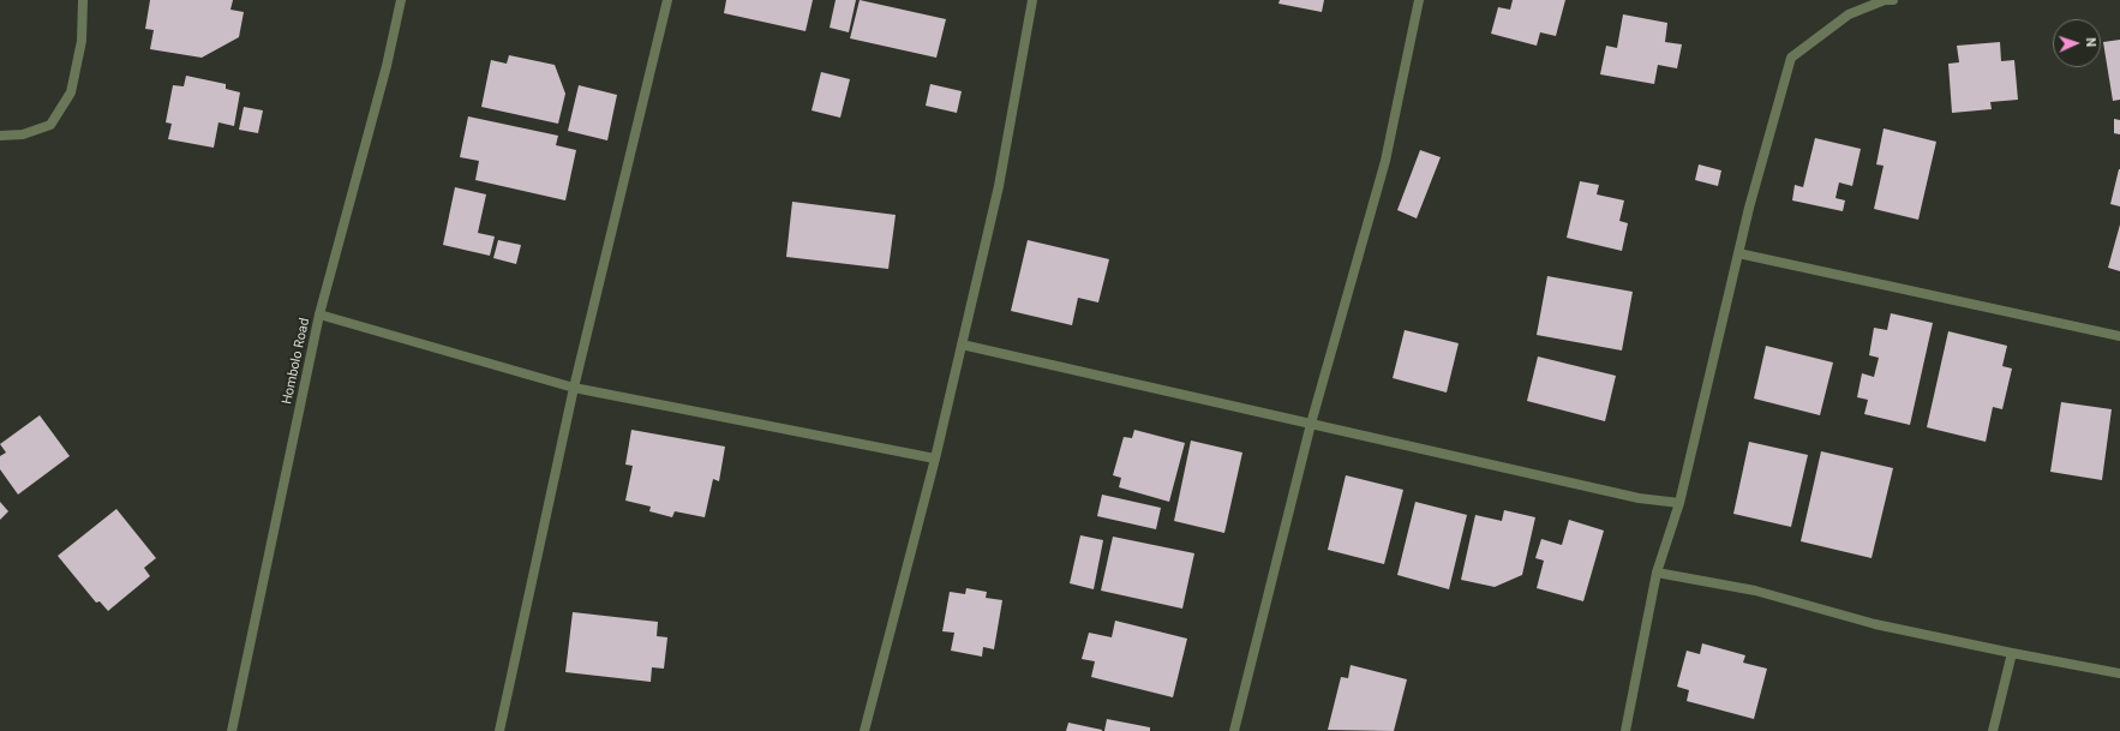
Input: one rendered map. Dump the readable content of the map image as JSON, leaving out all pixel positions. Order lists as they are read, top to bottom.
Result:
{
  "streets": {
    "street": ["Hombolo Road"]
  },
  "north": "right"
}
